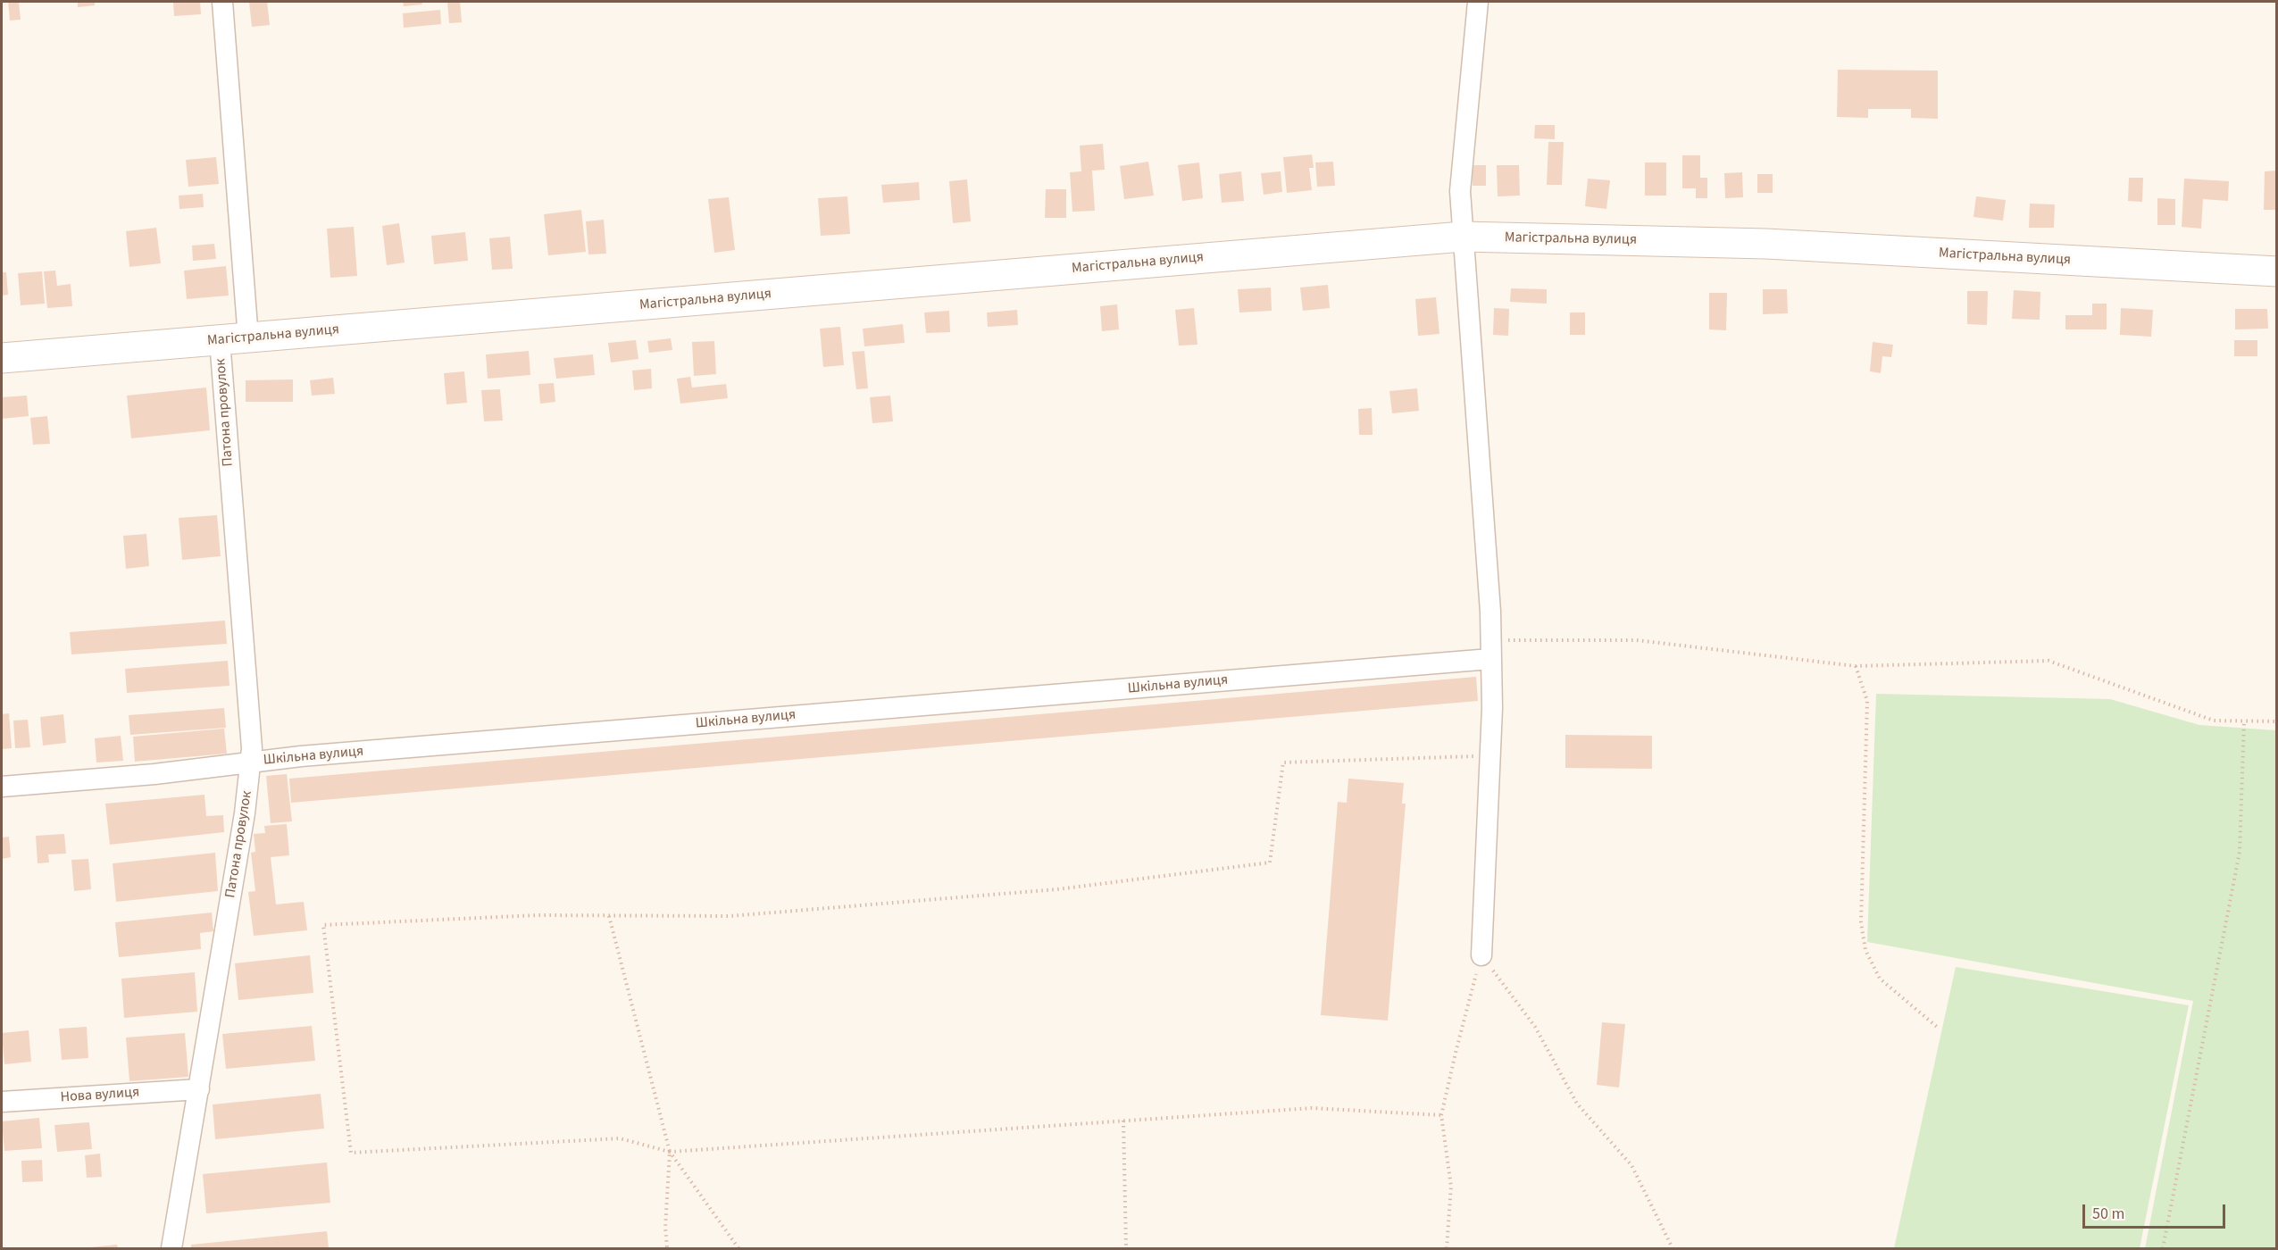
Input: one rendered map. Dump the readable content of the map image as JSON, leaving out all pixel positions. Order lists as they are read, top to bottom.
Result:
{
  "streets": {
    "main road": ["Магістральна вулиця"],
    "street": ["Патона провулок", "Шкільна вулиця", "Нова вулиця"]
  },
  "crossings": [
    ["Магістральна вулиця", "Патона провулок"],
    ["Патона провулок", "Шкільна вулиця"],
    ["Патона провулок", "Нова вулиця"]
  ],
  "scale_bar": "50 m"
}
